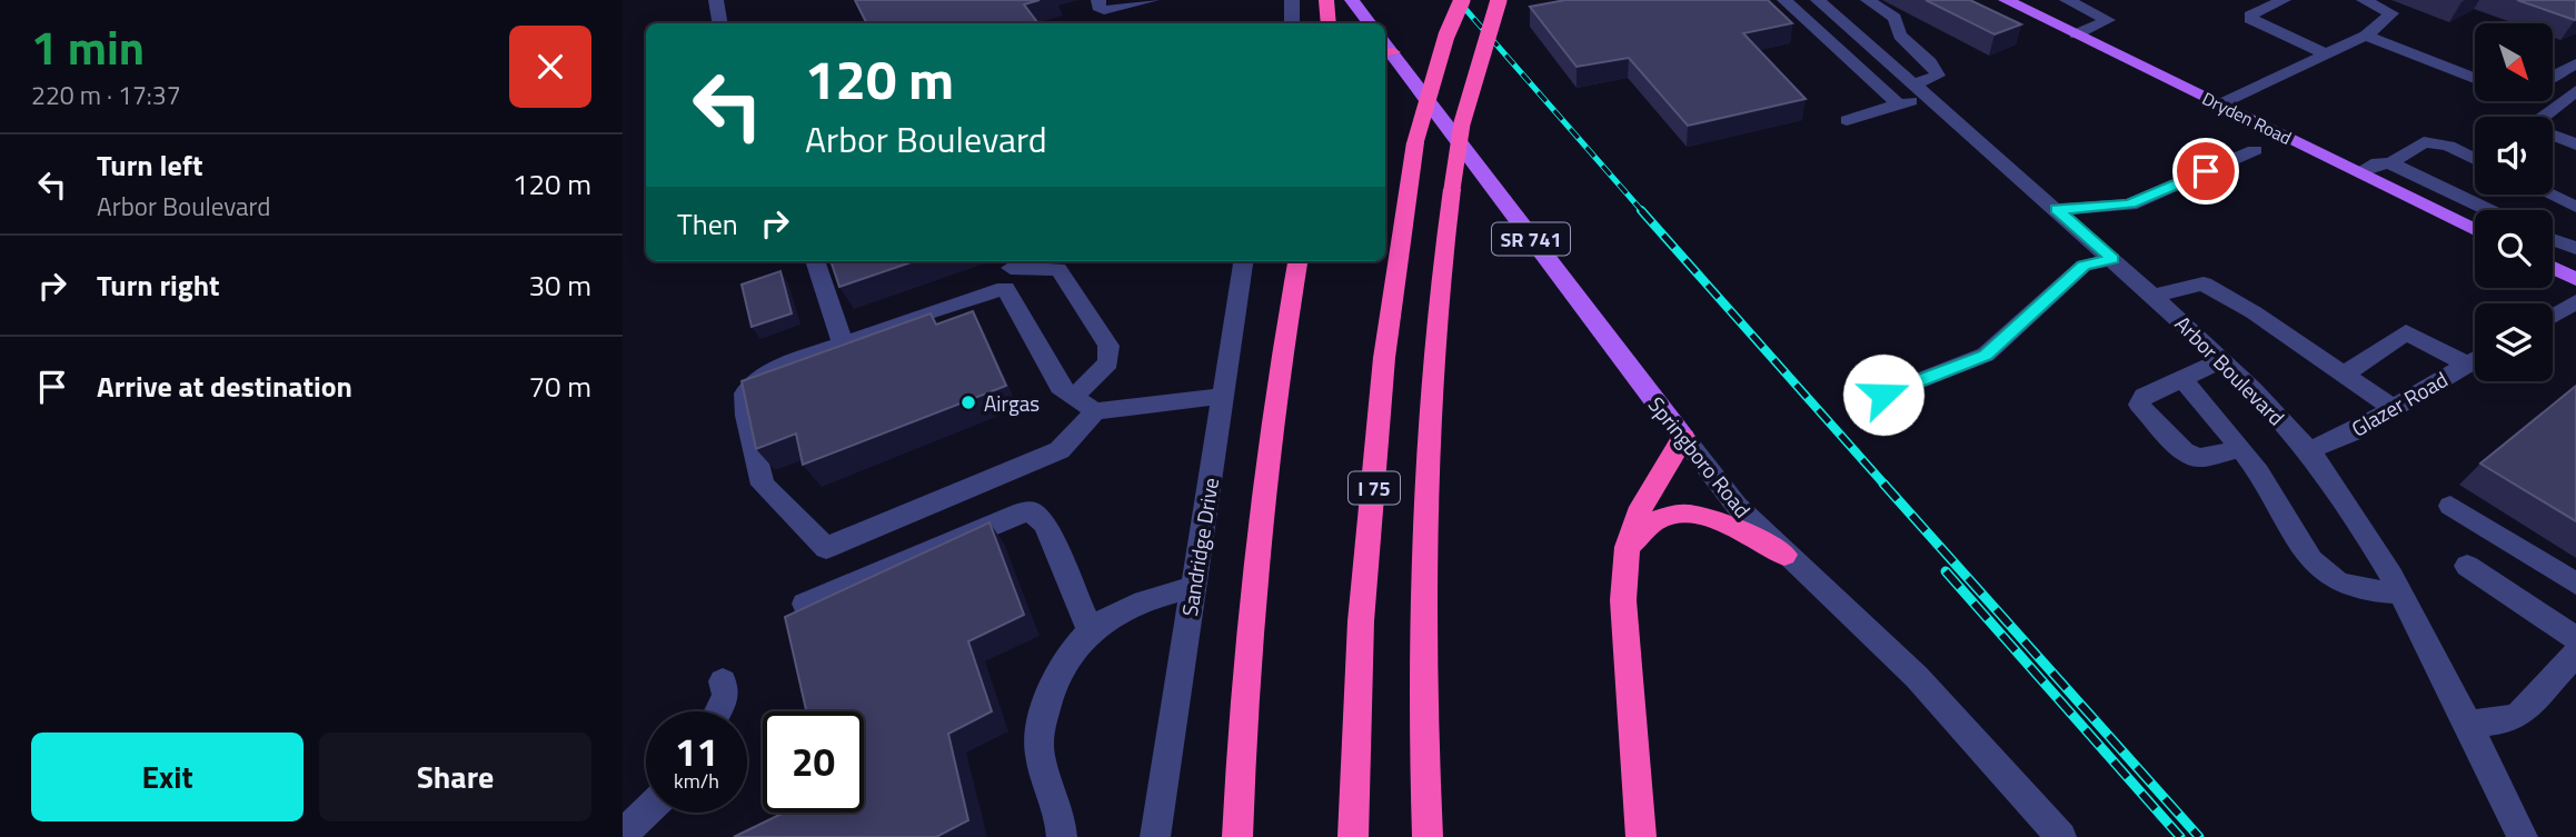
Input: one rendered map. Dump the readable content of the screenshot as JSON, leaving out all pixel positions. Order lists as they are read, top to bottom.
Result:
{
  "streets": {
    "highway": ["I 75"],
    "main road": ["Dryden Road", "SR 741", "Springboro Road"],
    "street": ["Arbor Boulevard", "Glazer Road", "Sandridge Drive"]
  },
  "crossings": [
    ["Arbor Boulevard", "Glazer Road"]
  ],
  "places": ["Airgas"],
  "north": "bottom right",
  "page": {
    "heading": ["1 min", "220 m · 17:37"],
    "turn": ["120 m", "Arbor Boulevard"],
    "list": [
      {
        "name": "Turn left",
        "note": "Arbor Boulevard",
        "value": "120 m"
      },
      {
        "name": "Turn right",
        "value": "30 m"
      },
      {
        "name": "Arrive at destination",
        "value": "70 m"
      }
    ],
    "then": "Then",
    "speed": "11 km/h",
    "limit": "20",
    "buttons": ["Exit", "Share"]
  }
}
